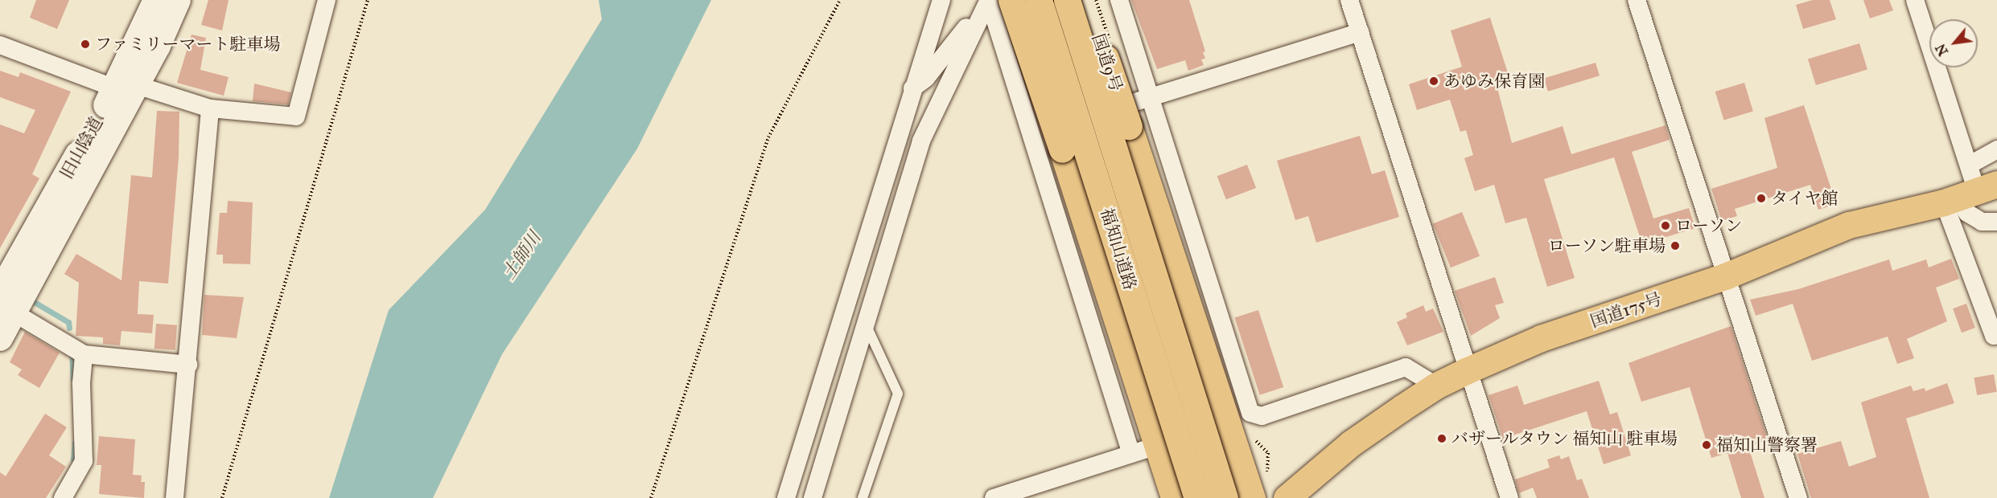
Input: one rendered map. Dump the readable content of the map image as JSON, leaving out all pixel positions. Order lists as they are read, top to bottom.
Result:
{
  "streets": {
    "highway": ["国道9号", "福知山道路", "国道175号"],
    "street": ["旧山陰道"]
  },
  "water": ["土師川"],
  "places": [
    "ファミリーマート駐車場",
    "あゆみ保育園",
    "タイヤ館",
    "ローソン",
    "ローソン駐車場",
    "バザールタウン 福知山 駐車場",
    "福知山警察署"
  ],
  "north": "bottom left"
}
